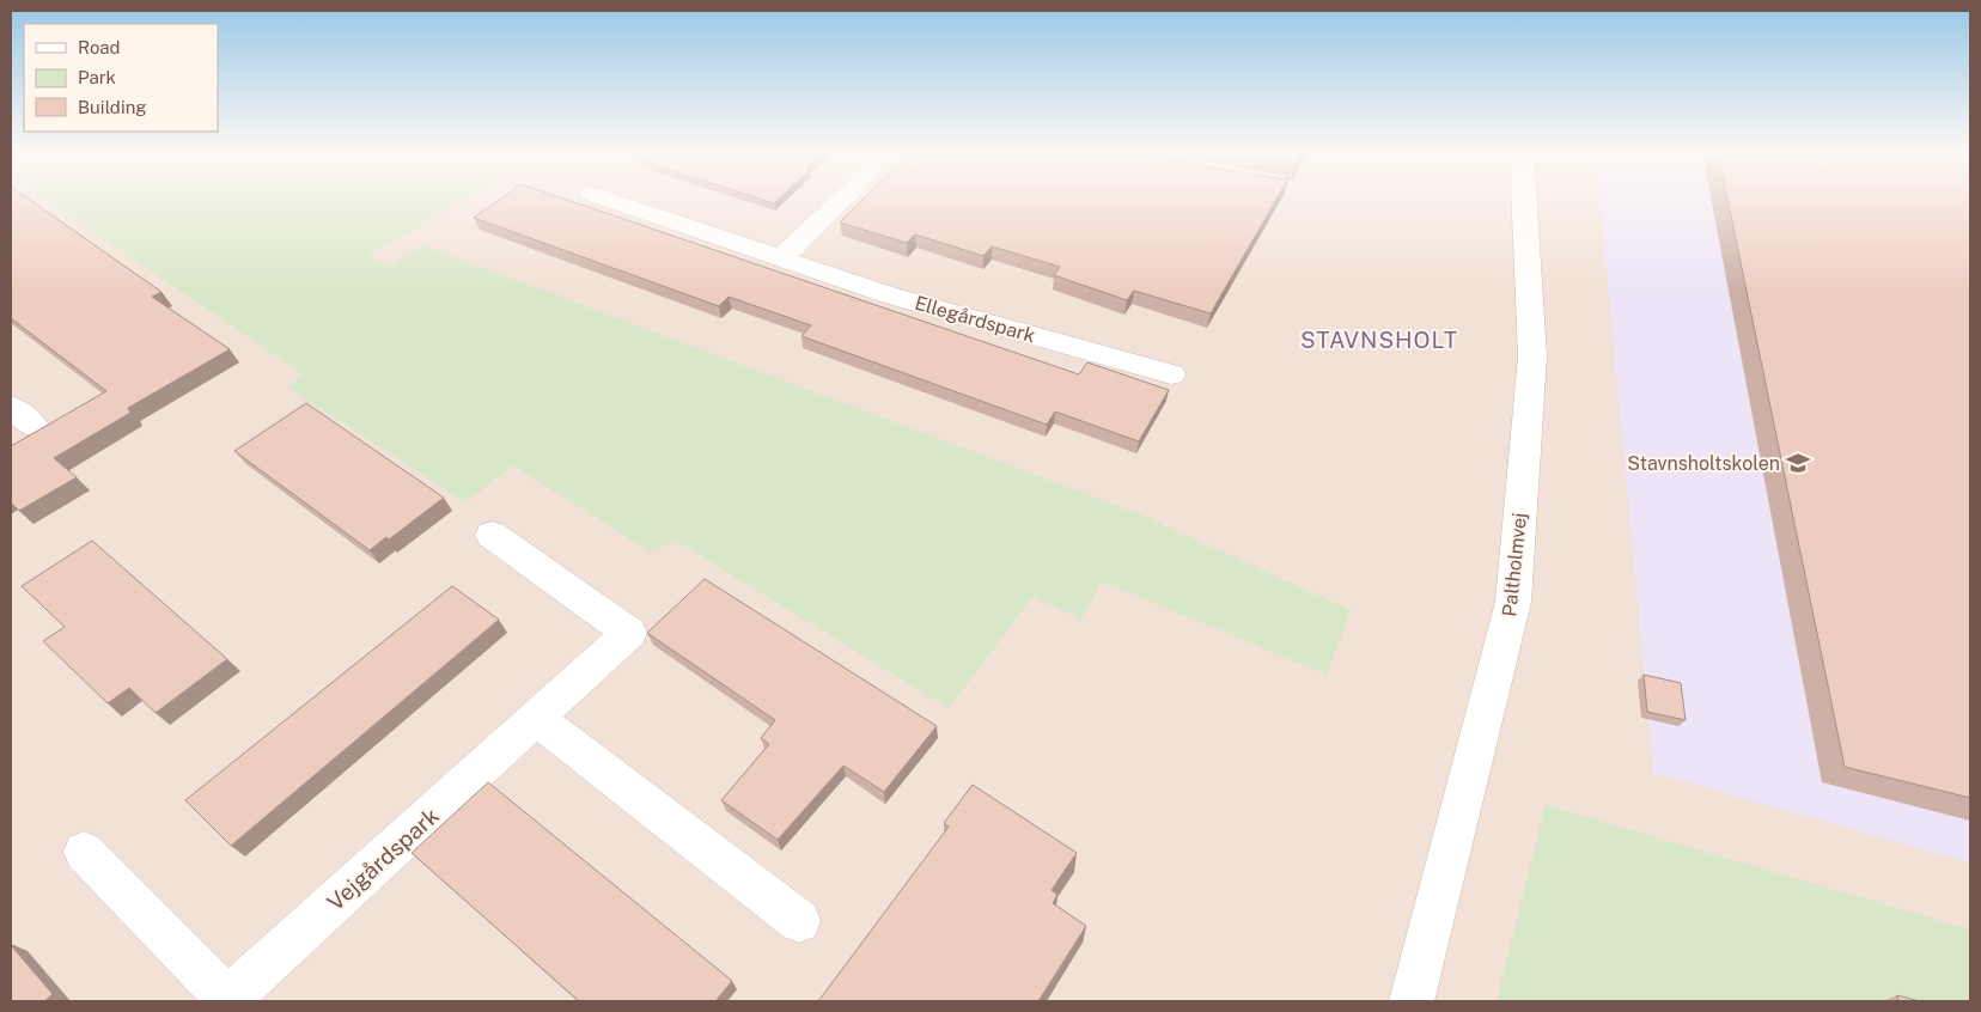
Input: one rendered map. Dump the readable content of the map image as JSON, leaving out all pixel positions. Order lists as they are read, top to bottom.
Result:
{
  "streets": {
    "street": ["Ellegårdspark", "Paltholmvej", "Vejgårdspark"]
  },
  "districts": ["STAVNSHOLT"],
  "places": {
    "school or university": ["Stavnsholtskolen"]
  },
  "legend": ["Road", "Park", "Building"]
}
